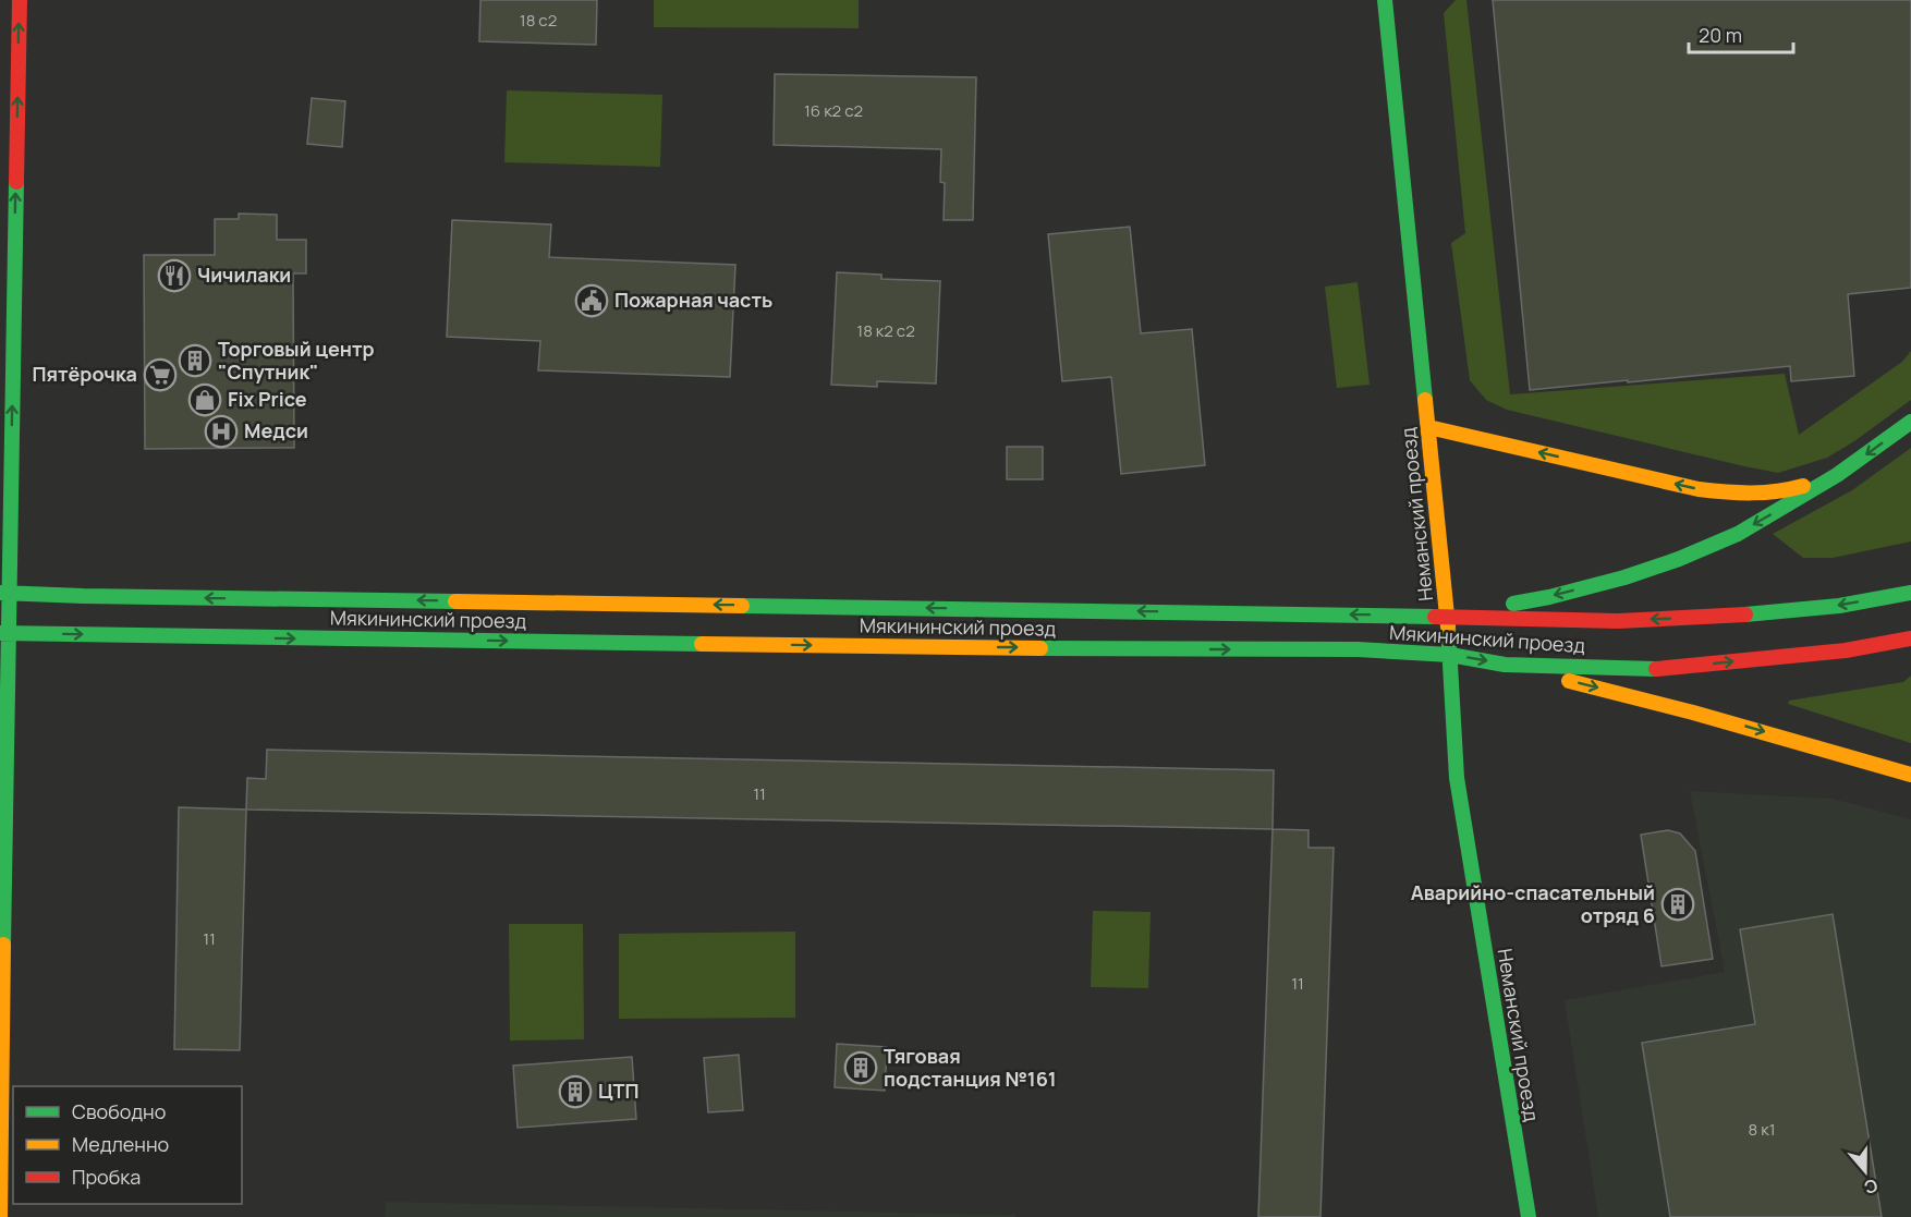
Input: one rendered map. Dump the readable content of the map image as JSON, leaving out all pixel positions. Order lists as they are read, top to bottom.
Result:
{
  "streets": {
    "main road": ["Неманский проезд", "Мякининский проезд"]
  },
  "crossings": [
    ["Неманский проезд", "Мякининский проезд"]
  ],
  "places": {
    "restaurant": ["Чичилаки"],
    "public building": ["Пожарная часть"],
    "building": [
      "Торговый центр \"Спутник\"",
      "Аварийно-спасательный отряд 6",
      "Тяговая подстанция №161",
      "ЦТП"
    ],
    "supermarket": ["Пятёрочка"],
    "shop": ["Fix Price"],
    "hospital": ["Медси"]
  },
  "house_numbers": [
    "18 с2",
    "16 к2 с2",
    "18 к2 с2",
    "11",
    "11",
    "11",
    "8 к1"
  ],
  "legend": ["Свободно", "Медленно", "Пробка"],
  "scale_bar": "20 m",
  "north": "bottom"
}
